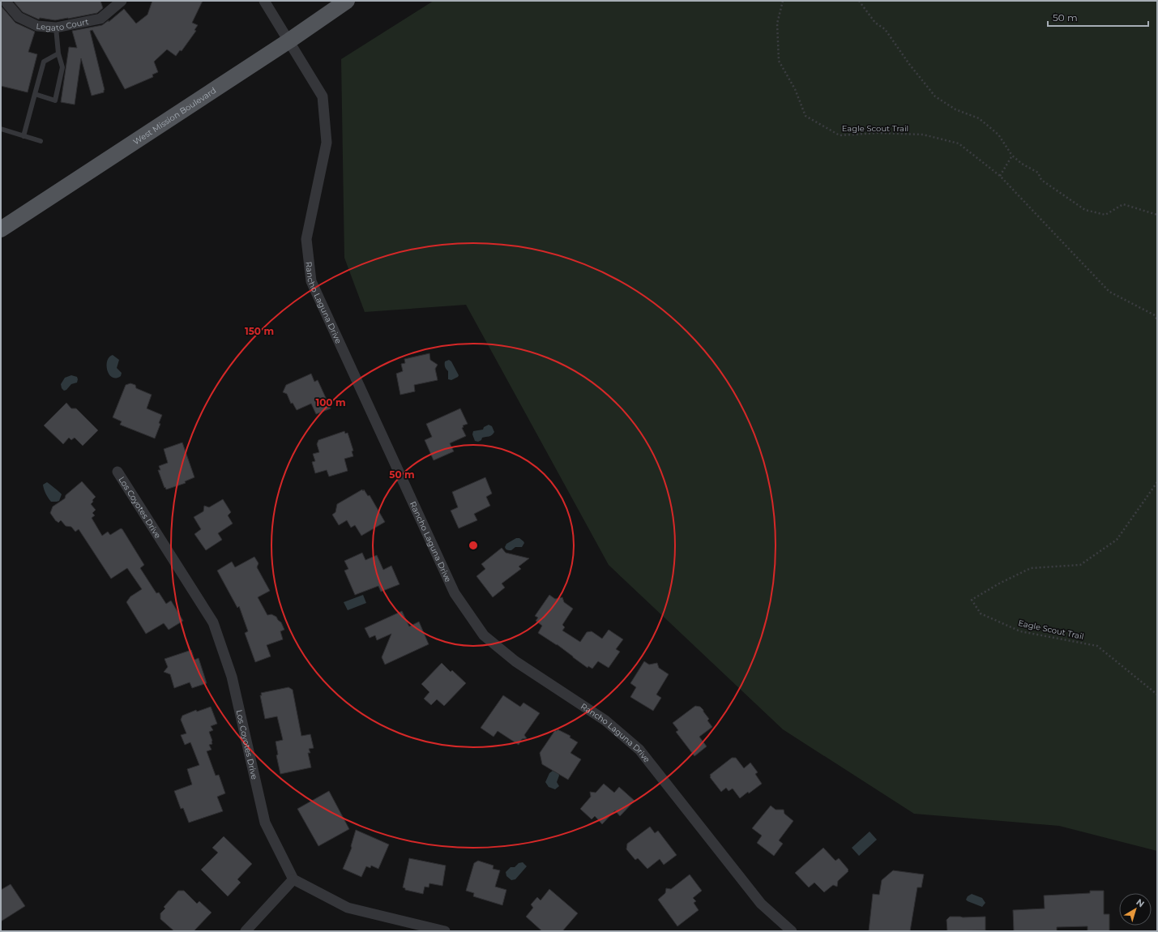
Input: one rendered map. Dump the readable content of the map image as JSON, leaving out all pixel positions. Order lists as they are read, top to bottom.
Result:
{
  "streets": {
    "main road": ["West Mission Boulevard"],
    "street": ["Legato Court", "Rancho Laguna Drive", "Los Coyotes Drive"],
    "path": ["Eagle Scout Trail"]
  },
  "crossings": [
    ["West Mission Boulevard", "Rancho Laguna Drive"]
  ],
  "scale_bar": "50 m",
  "north": "top right",
  "rings": ["150 m", "100 m", "50 m"]
}
